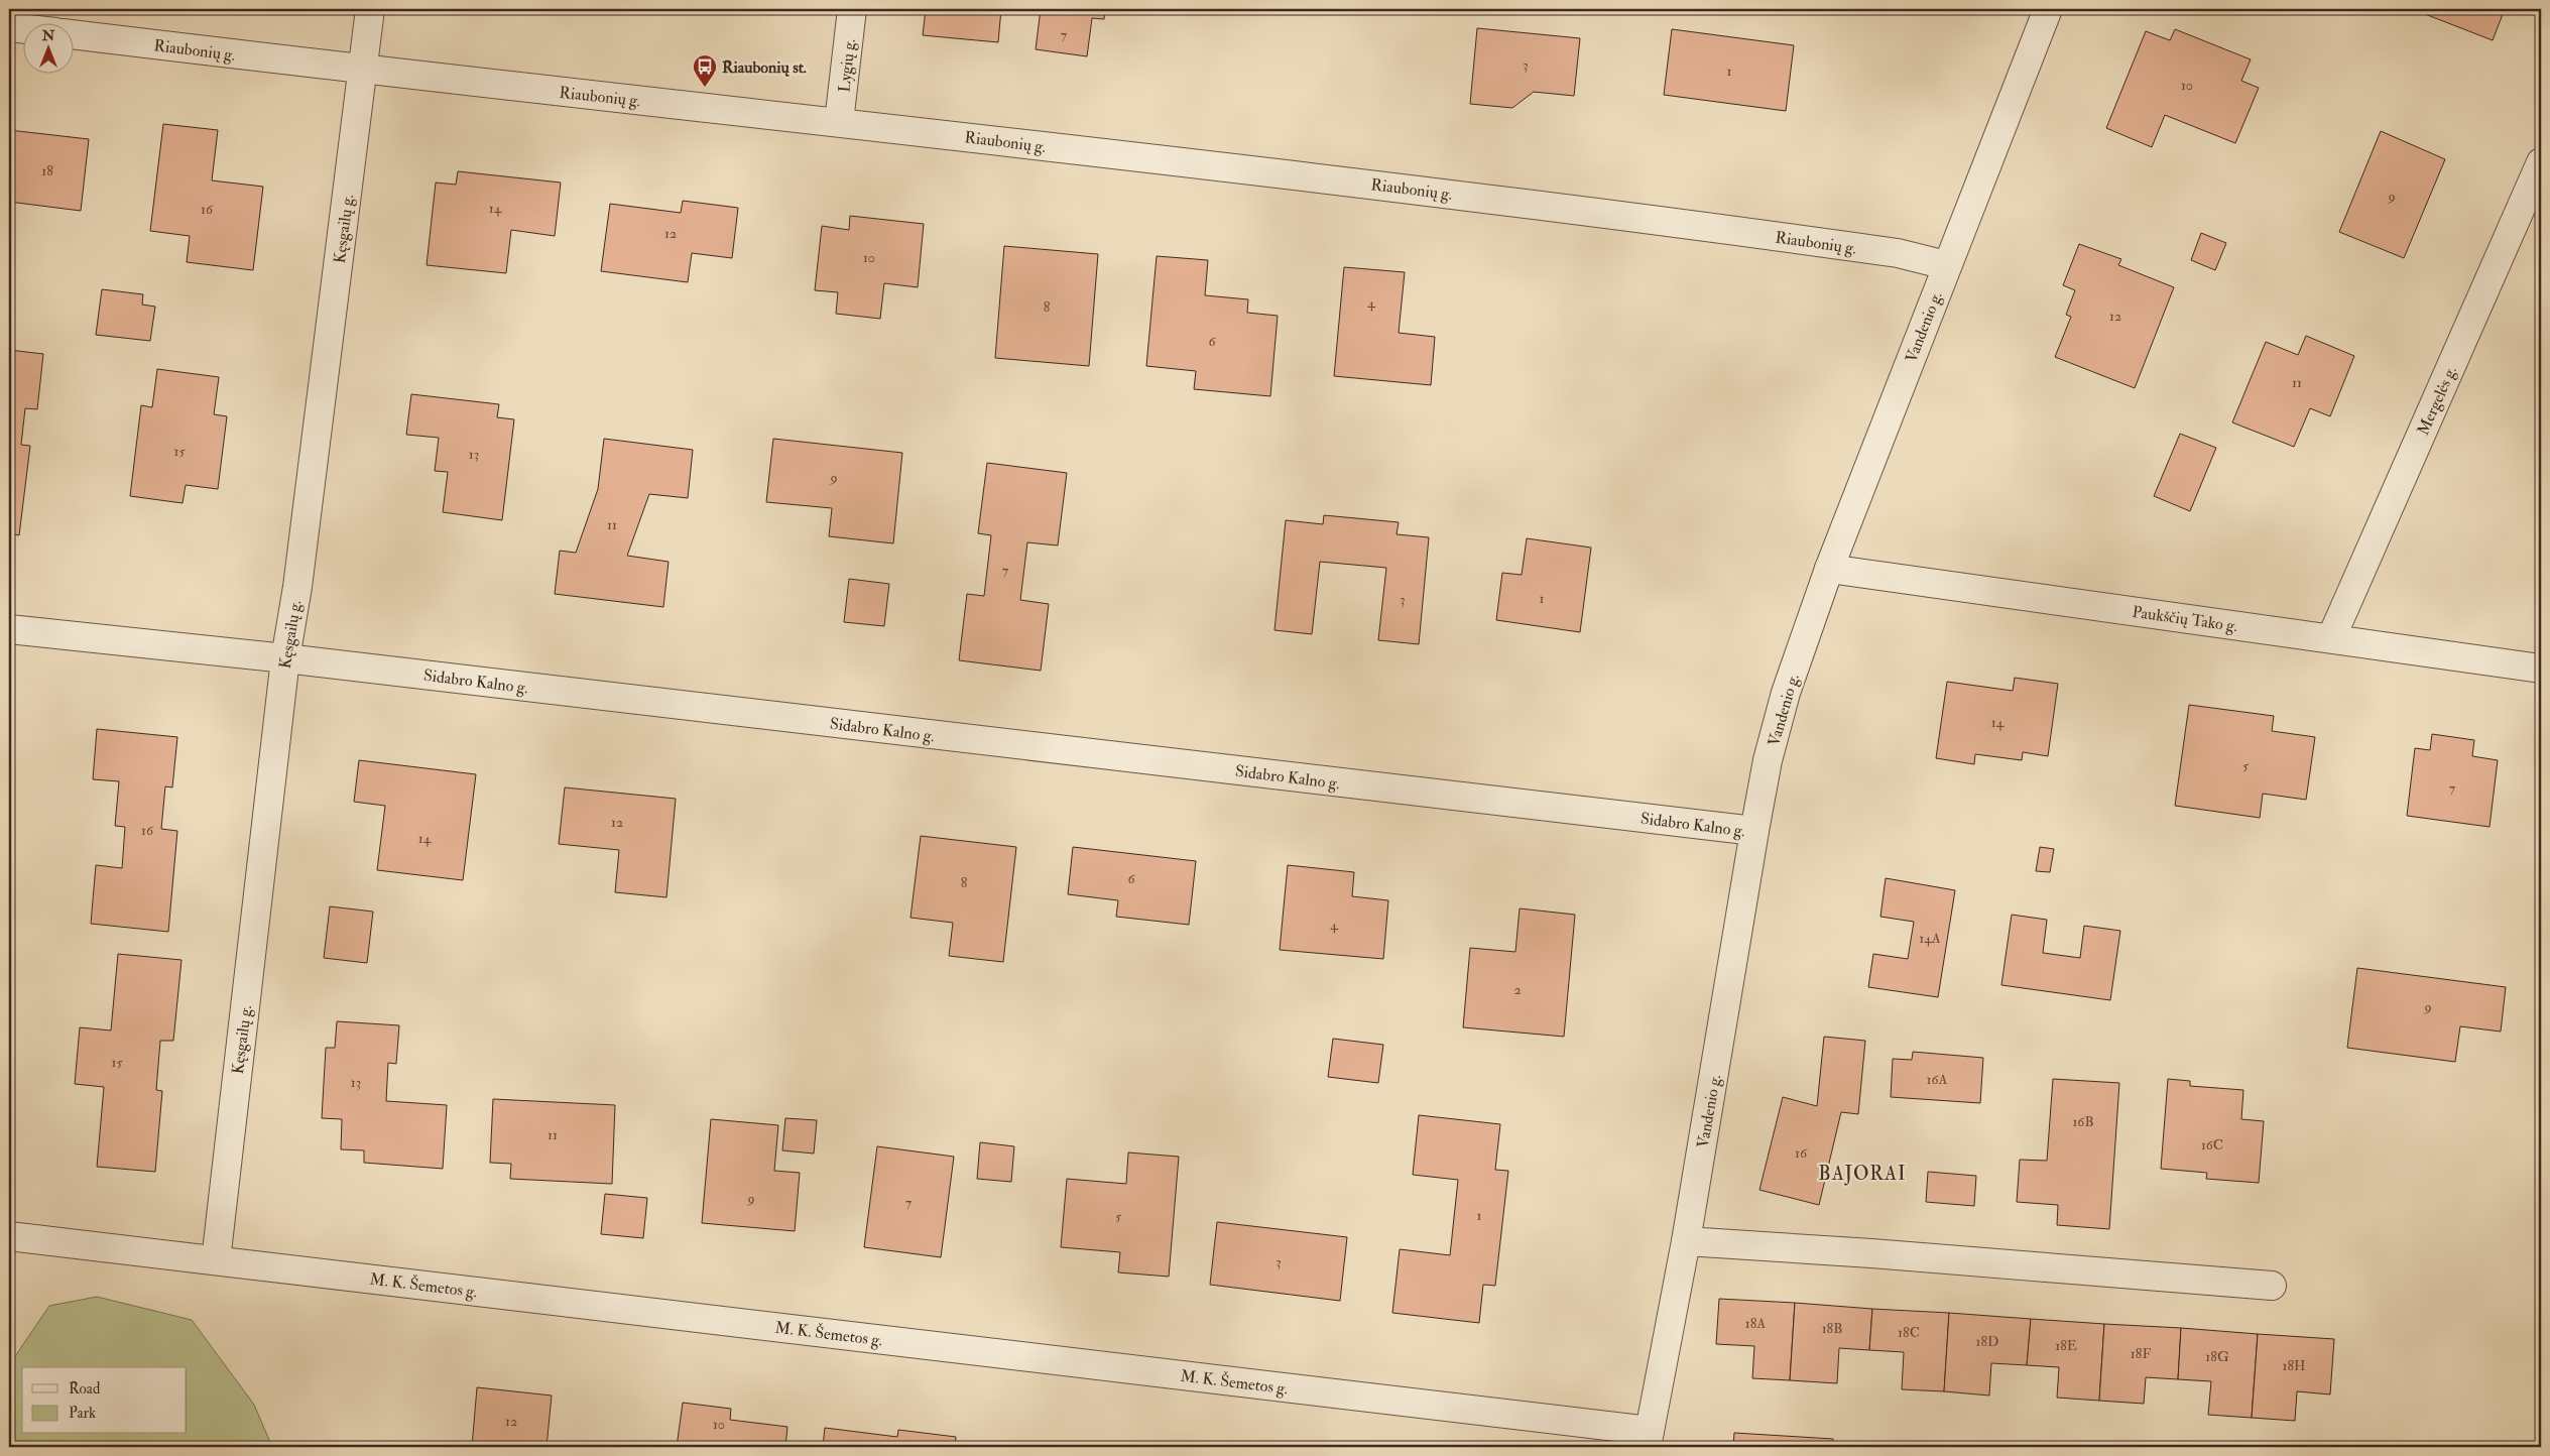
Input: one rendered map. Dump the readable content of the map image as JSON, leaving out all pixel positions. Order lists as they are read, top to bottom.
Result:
{
  "streets": {
    "street": [
      "Riaubonių g.",
      "Lygių g.",
      "Kęsgailų g.",
      "Vandenio g.",
      "Mergelės g.",
      "Paukščių Tako g.",
      "Sidabro Kalno g.",
      "M. K. Šemetos g."
    ]
  },
  "crossings": [
    ["Riaubonių g.", "Lygių g."],
    ["Riaubonių g.", "Kęsgailų g."],
    ["Riaubonių g.", "Vandenio g."],
    ["Kęsgailų g.", "Sidabro Kalno g."],
    ["Kęsgailų g.", "M. K. Šemetos g."],
    ["Vandenio g.", "Paukščių Tako g."],
    ["Vandenio g.", "Sidabro Kalno g."],
    ["Vandenio g.", "M. K. Šemetos g."],
    ["Mergelės g.", "Paukščių Tako g."]
  ],
  "districts": ["BAJORAI"],
  "places": {
    "bus stop": ["Riaubonių st."]
  },
  "house_numbers": [
    "7",
    "3",
    "1",
    "10",
    "18",
    "9",
    "14",
    "16",
    "12",
    "10",
    "4",
    "8",
    "12",
    "6",
    "11",
    "15",
    "13",
    "9",
    "11",
    "7",
    "1",
    "3",
    "14",
    "5",
    "7",
    "12",
    "16",
    "14",
    "6",
    "8",
    "4",
    "14A",
    "2",
    "9",
    "15",
    "16A",
    "13",
    "16B",
    "11",
    "16C",
    "16",
    "9",
    "7",
    "1",
    "5",
    "3",
    "18A",
    "18B",
    "18C",
    "18D",
    "18E",
    "18F",
    "18G",
    "18H",
    "12",
    "10"
  ],
  "legend": ["Road", "Park"],
  "north": "top"
}
